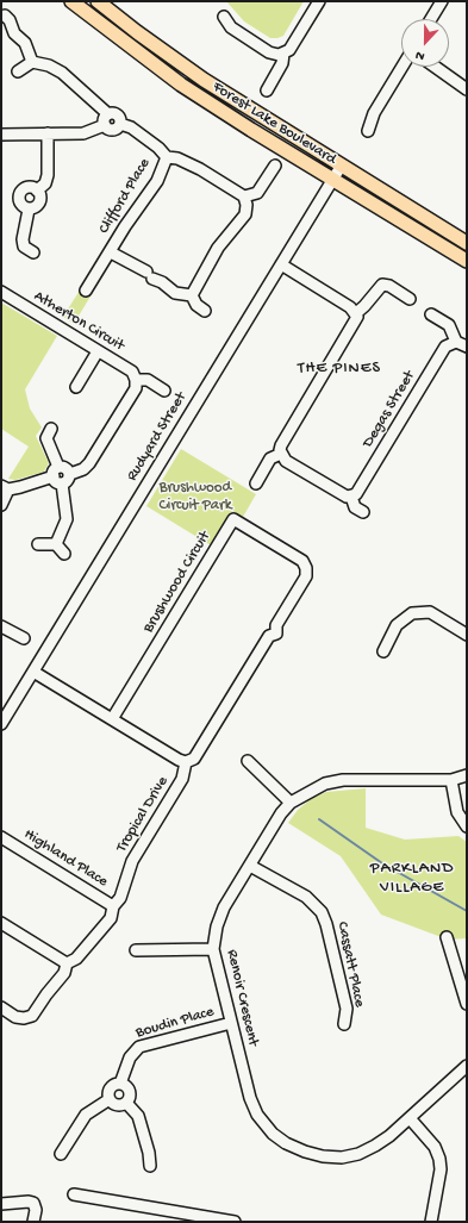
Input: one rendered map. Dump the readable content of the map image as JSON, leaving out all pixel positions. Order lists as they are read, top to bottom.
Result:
{
  "streets": {
    "main road": ["Forest Lake Boulevard"],
    "street": [
      "Clifford Place",
      "Atherton Circuit",
      "Degas Street",
      "Rudyard Street",
      "Brushwood Circuit",
      "Tropical Drive",
      "Highland Place",
      "Cassatt Place",
      "Renoir Crescent",
      "Boudin Place"
    ]
  },
  "crossings": [
    ["Forest Lake Boulevard", "Rudyard Street"],
    ["Brushwood Circuit", "Tropical Drive"],
    ["Tropical Drive", "Highland Place"],
    ["Cassatt Place", "Renoir Crescent"],
    ["Renoir Crescent", "Boudin Place"]
  ],
  "districts": ["THE PINES", "PARKLAND VILLAGE"],
  "parks": ["Brushwood Circuit Park"],
  "north": "bottom"
}
